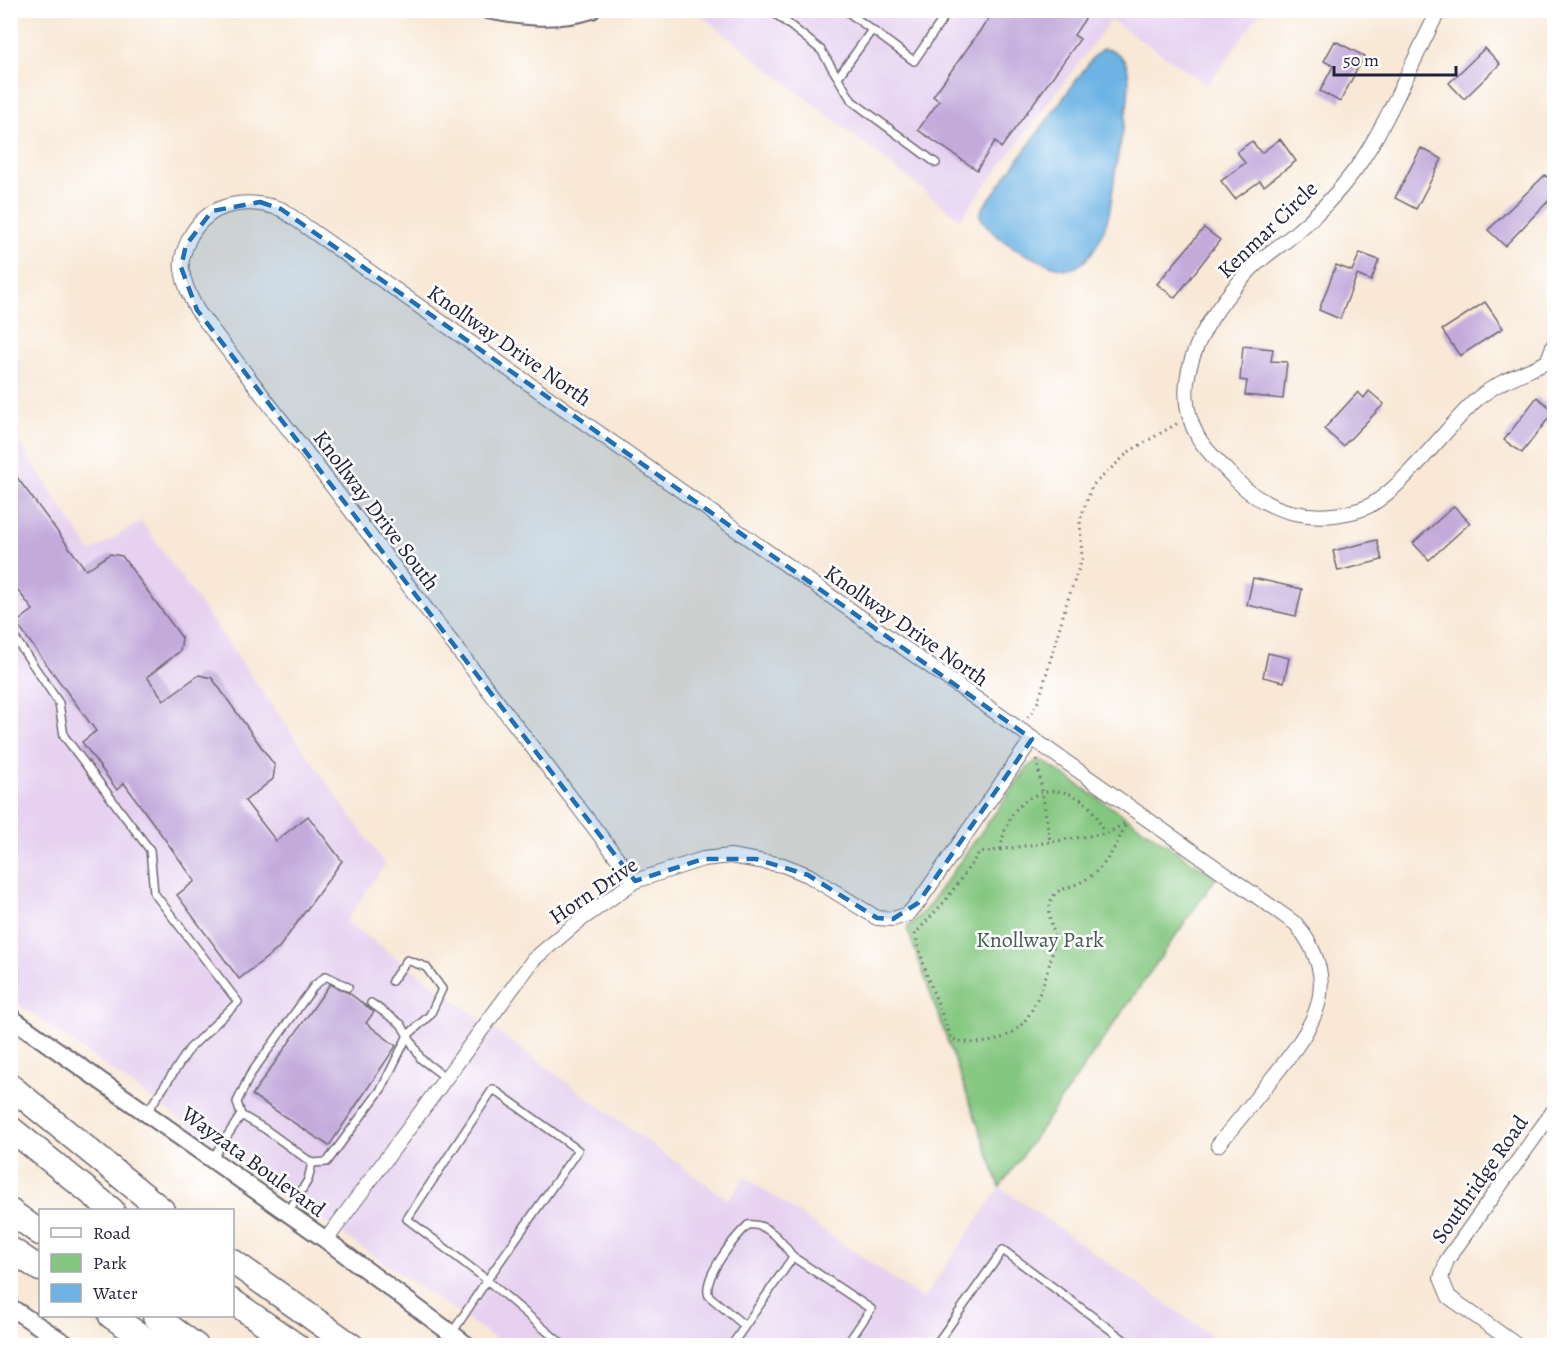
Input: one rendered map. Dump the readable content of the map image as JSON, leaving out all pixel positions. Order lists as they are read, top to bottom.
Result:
{
  "streets": {
    "street": [
      "Kenmar Circle",
      "Knollway Drive North",
      "Knollway Drive South",
      "Horn Drive",
      "Wayzata Boulevard",
      "Southridge Road"
    ]
  },
  "crossings": [
    ["Knollway Drive North", "Knollway Drive South"],
    ["Knollway Drive North", "Horn Drive"],
    ["Knollway Drive South", "Horn Drive"],
    ["Horn Drive", "Wayzata Boulevard"]
  ],
  "parks": ["Knollway Park"],
  "legend": ["Road", "Park", "Water"],
  "scale_bar": "50 m"
}
